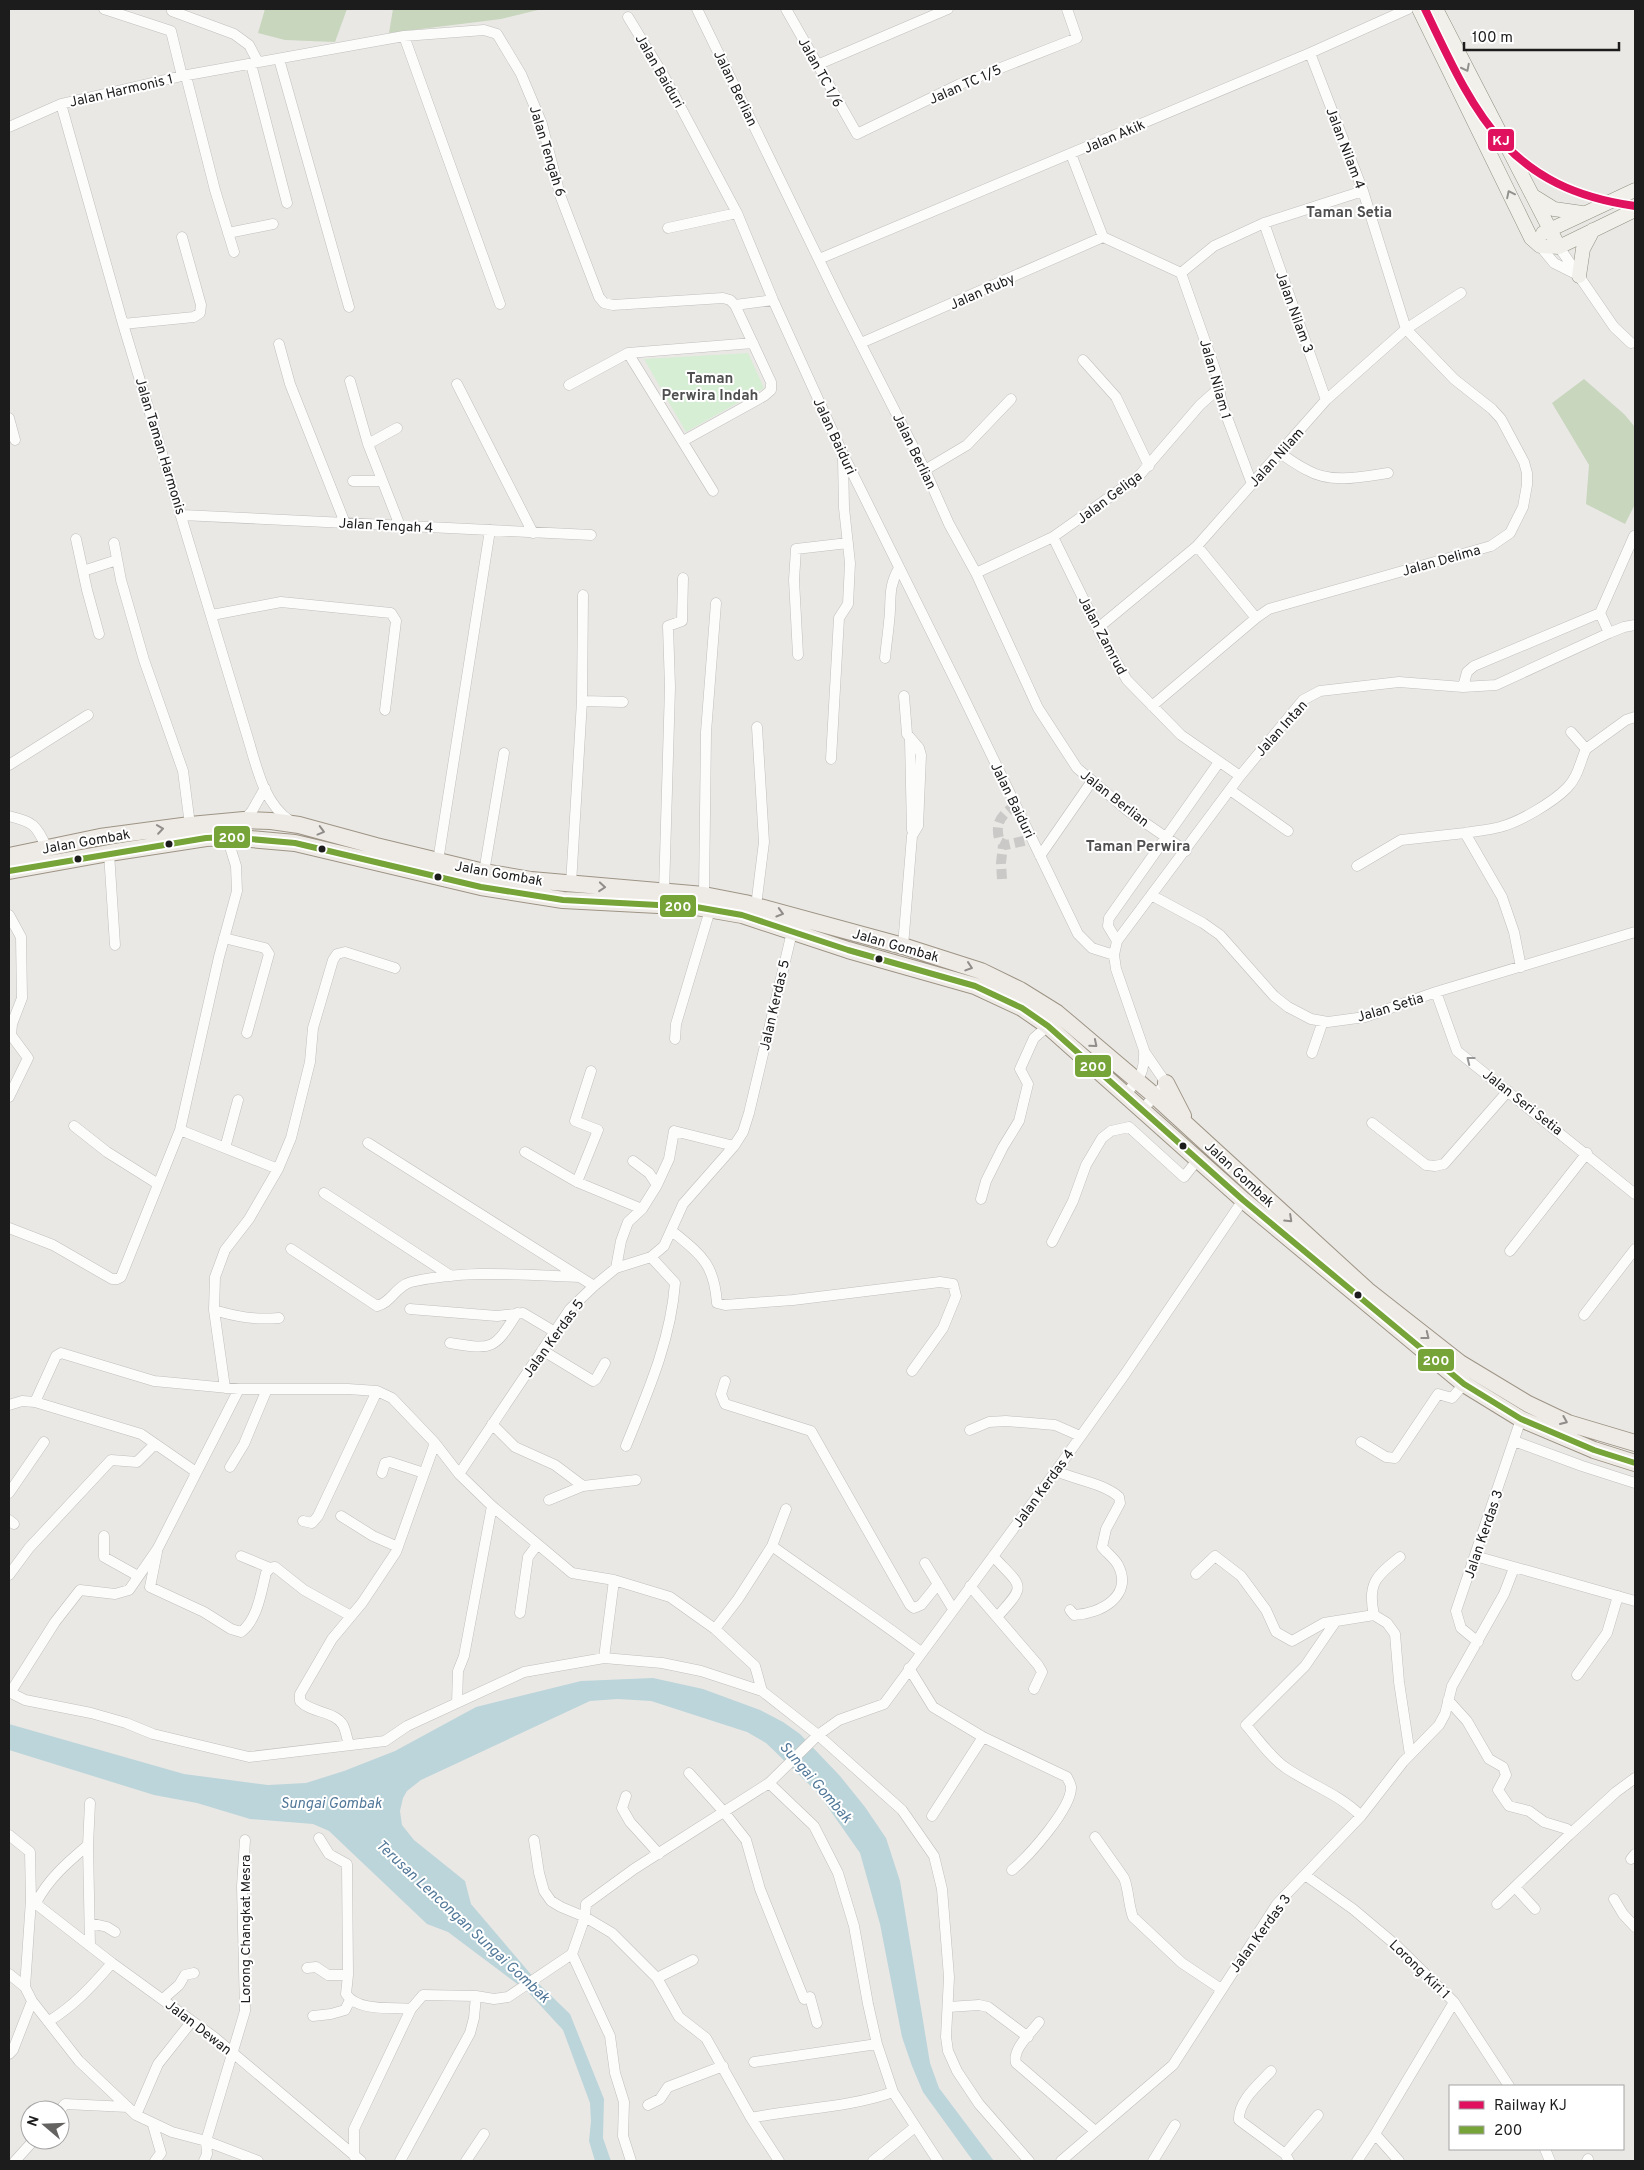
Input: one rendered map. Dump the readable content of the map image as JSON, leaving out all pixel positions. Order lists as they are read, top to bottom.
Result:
{
  "streets": {
    "main road": ["Jalan Gombak"],
    "street": [
      "Jalan Baiduri",
      "Jalan TC 1/6",
      "Jalan TC 1/5",
      "Jalan Berlian",
      "Jalan Harmonis 1",
      "Jalan Akik",
      "Jalan Nilam 4",
      "Jalan Tengah 6",
      "Jalan Ruby",
      "Jalan Nilam 3",
      "Jalan Nilam 1",
      "Jalan Taman Harmonis",
      "Jalan Nilam",
      "Jalan Geliga",
      "Jalan Tengah 4",
      "Jalan Delima",
      "Jalan Zamrud",
      "Jalan Intan",
      "Jalan Kerdas 5",
      "Jalan Setia",
      "Jalan Seri Setia",
      "Jalan Kerdas 4",
      "Jalan Kerdas 3",
      "Lorong Changkat Mesra",
      "Lorong Kiri 1",
      "Jalan Dewan"
    ]
  },
  "crossings": [
    ["Jalan Baiduri", "Jalan Berlian"],
    ["Jalan Baiduri", "Jalan Intan"],
    ["Jalan TC 1/6", "Jalan TC 1/5"],
    ["Jalan Berlian", "Jalan Akik"],
    ["Jalan Berlian", "Jalan Ruby"],
    ["Jalan Berlian", "Jalan Geliga"],
    ["Jalan Berlian", "Jalan Intan"],
    ["Jalan Harmonis 1", "Jalan Tengah 6"],
    ["Jalan Harmonis 1", "Jalan Taman Harmonis"],
    ["Jalan Akik", "Jalan Nilam 4"],
    ["Jalan Nilam 4", "Jalan Nilam"],
    ["Jalan Nilam 4", "Jalan Delima"],
    ["Jalan Nilam 3", "Jalan Nilam"],
    ["Jalan Nilam 1", "Jalan Nilam"],
    ["Jalan Nilam 1", "Jalan Geliga"],
    ["Jalan Taman Harmonis", "Jalan Tengah 4"],
    ["Jalan Taman Harmonis", "Jalan Gombak"],
    ["Jalan Nilam", "Jalan Delima"],
    ["Jalan Nilam", "Jalan Zamrud"],
    ["Jalan Geliga", "Jalan Zamrud"],
    ["Jalan Delima", "Jalan Zamrud"],
    ["Jalan Zamrud", "Jalan Intan"],
    ["Jalan Intan", "Jalan Gombak"],
    ["Jalan Intan", "Jalan Setia"],
    ["Jalan Gombak", "Jalan Kerdas 5"],
    ["Jalan Gombak", "Jalan Kerdas 4"],
    ["Jalan Gombak", "Jalan Kerdas 3"],
    ["Jalan Setia", "Jalan Seri Setia"],
    ["Jalan Kerdas 3", "Lorong Kiri 1"],
    ["Lorong Changkat Mesra", "Jalan Dewan"]
  ],
  "one_way": ["Jalan Seri Setia"],
  "districts": ["Taman Setia", "Taman Perwira Indah", "Taman Perwira"],
  "water": ["Sungai Gombak", "Terusan Lencongan Sungai Gombak"],
  "lines": ["rail line KJ", "transit line 200"],
  "legend": ["Railway KJ", "200"],
  "scale_bar": "100 m",
  "north": "left"
}
